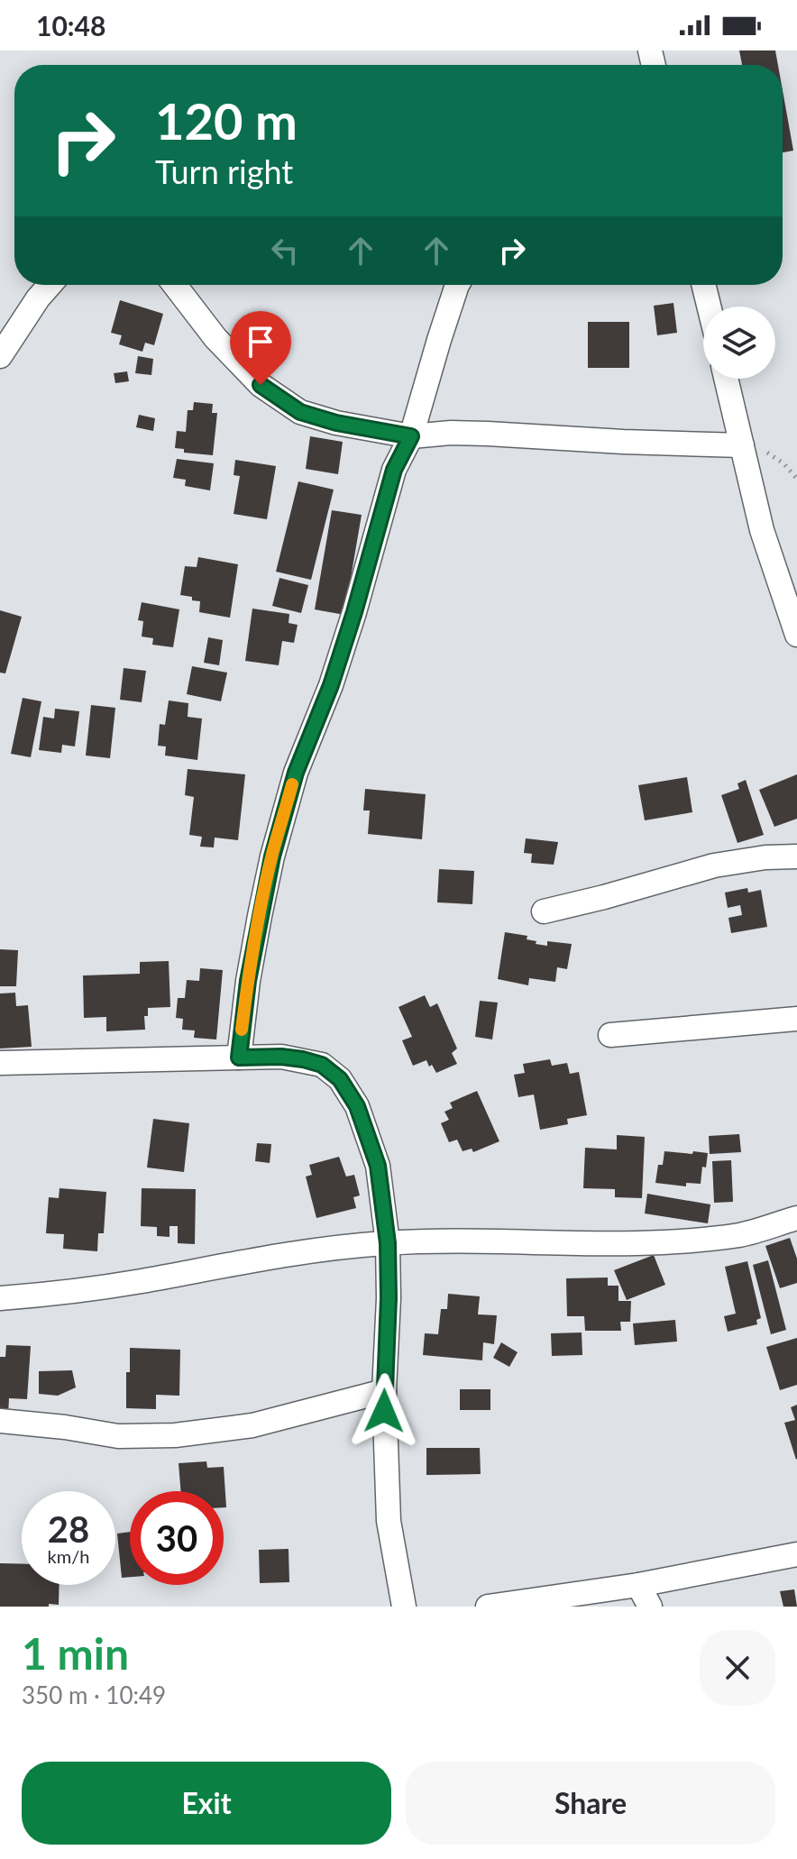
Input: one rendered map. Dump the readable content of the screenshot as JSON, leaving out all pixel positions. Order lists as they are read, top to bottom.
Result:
{
  "page": {
    "status": "10:48",
    "turn": ["120 m", "Turn right"],
    "speed": "28 km/h",
    "limit": "30",
    "heading": ["1 min", "350 m · 10:49"],
    "buttons": ["Exit", "Share"]
  }
}
